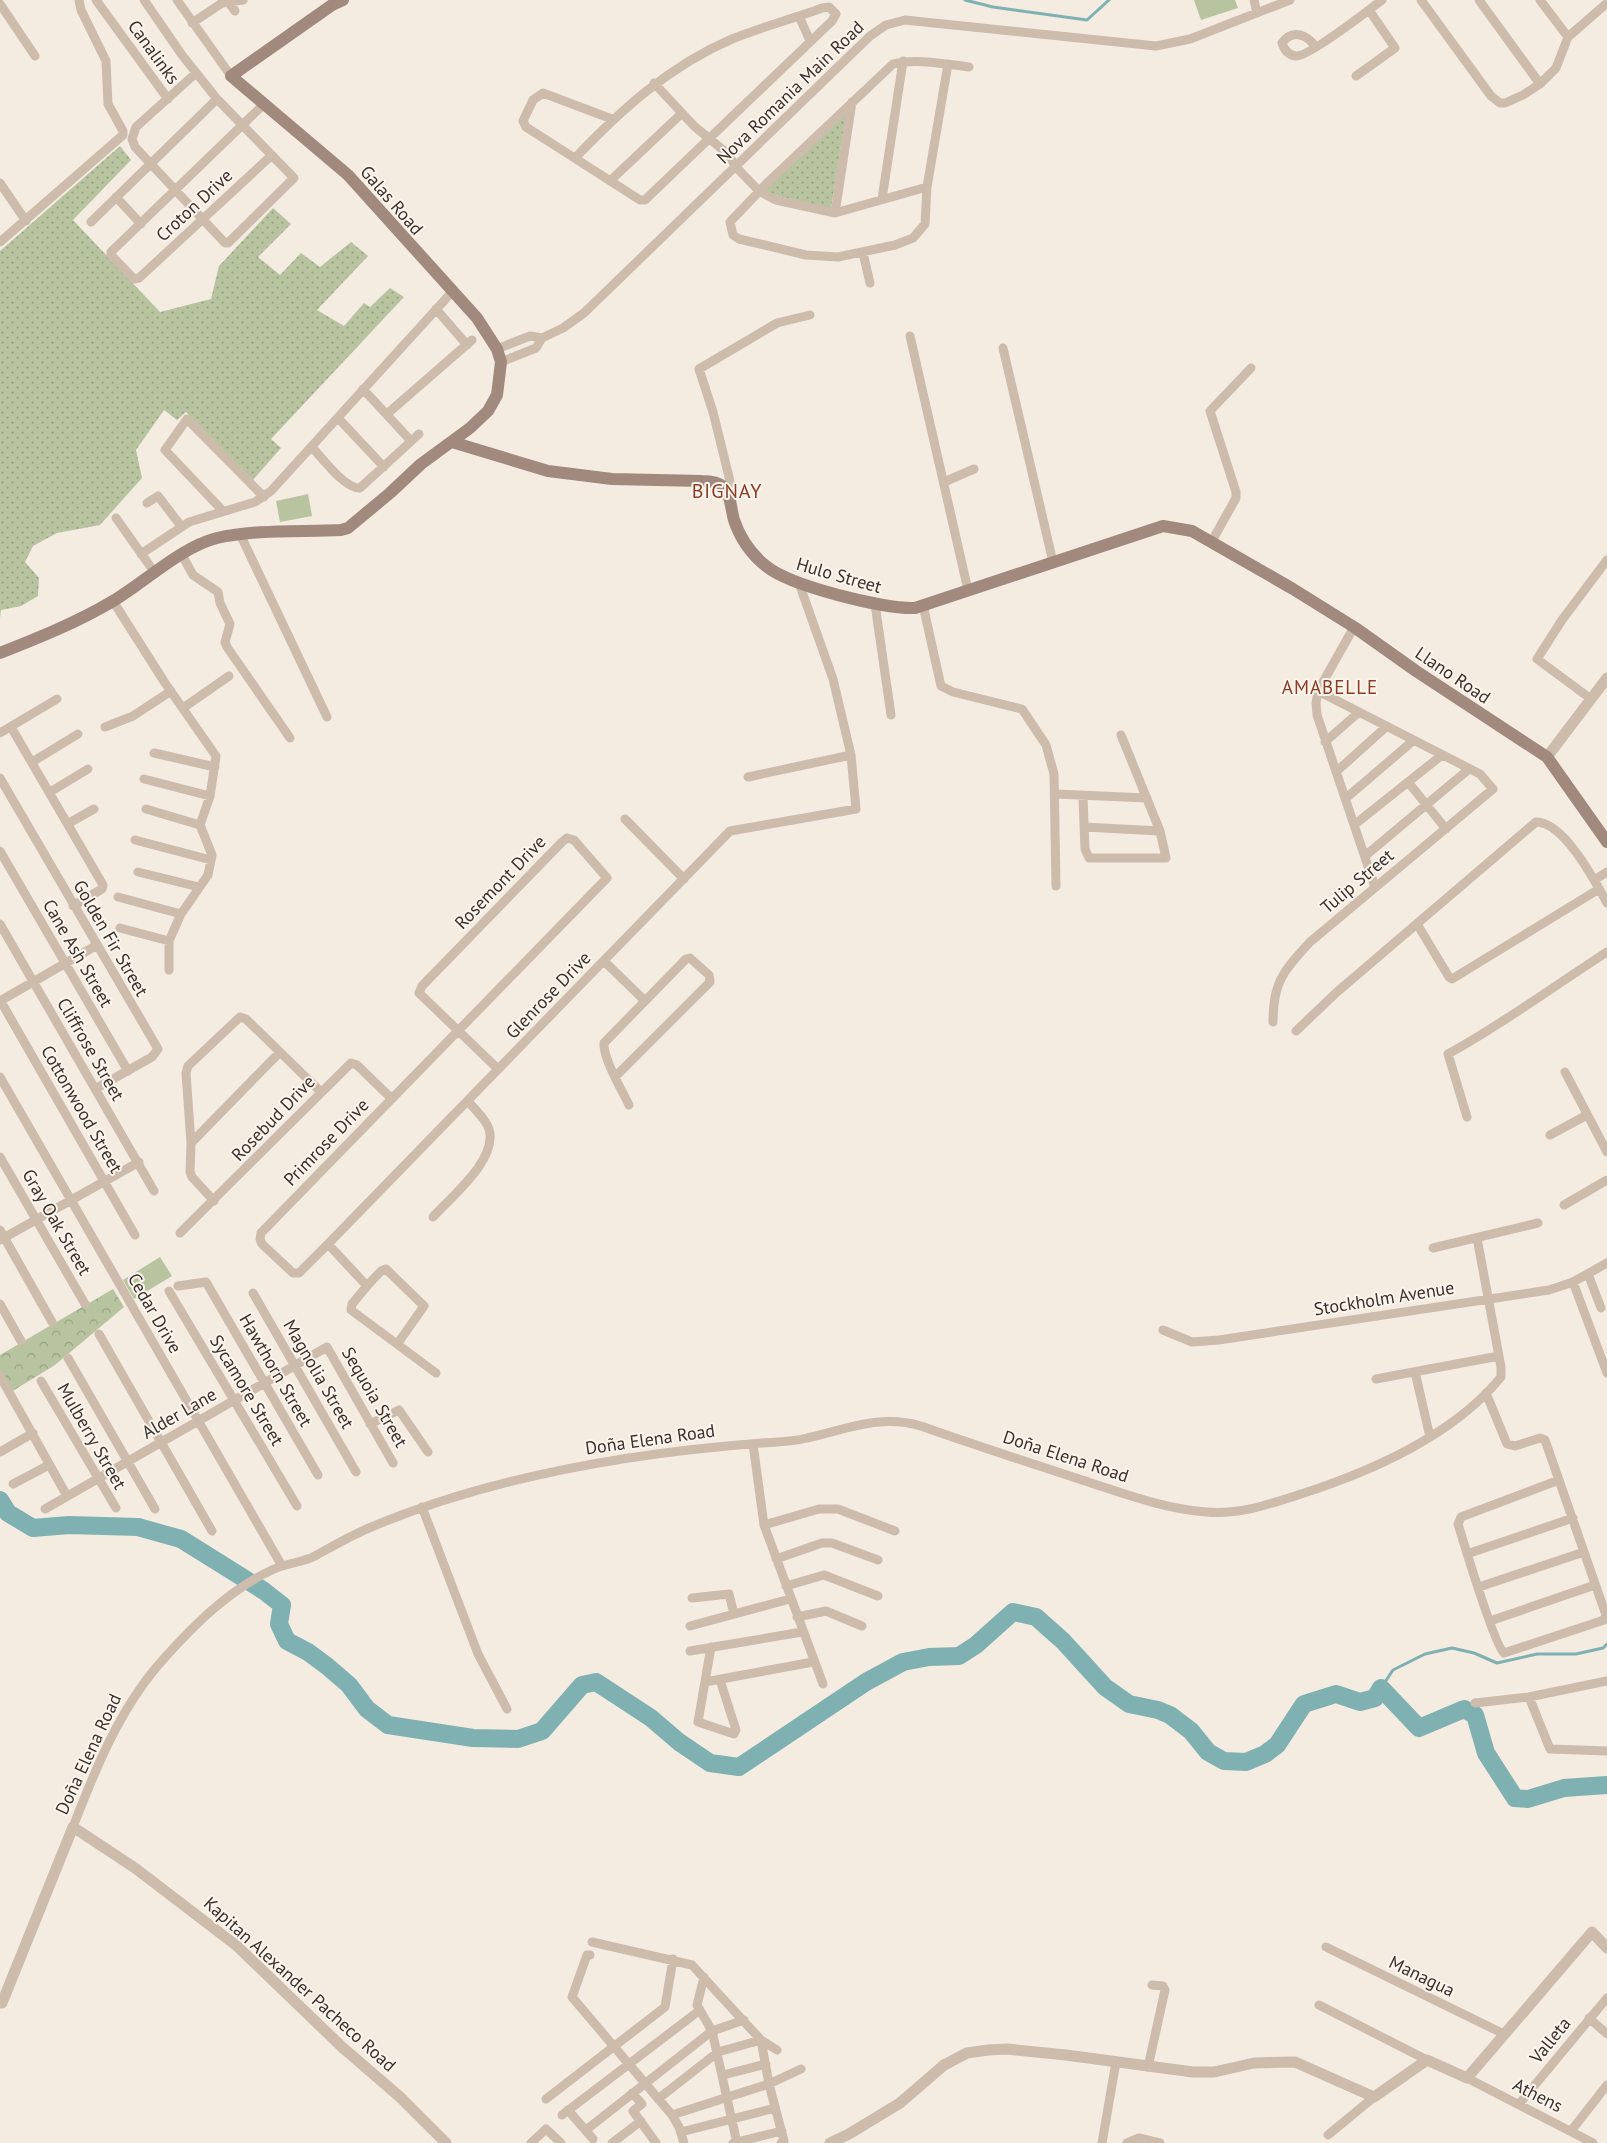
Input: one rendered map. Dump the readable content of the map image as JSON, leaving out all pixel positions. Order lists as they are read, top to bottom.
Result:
{
  "streets": {
    "main road": ["Galas Road", "Hulo Street", "Llano Road"],
    "street": [
      "Canalinks",
      "Nova Romania Main Road",
      "Croton Drive",
      "Tulip Street",
      "Rosemont Drive",
      "Golden Fir Street",
      "Cane Ash Street",
      "Glenrose Drive",
      "Cliffrose Street",
      "Cottonwood Street",
      "Rosebud Drive",
      "Primrose Drive",
      "Gray Oak Street",
      "Stockholm Avenue",
      "Cedar Drive",
      "Hawthorn Street",
      "Magnolia Street",
      "Sycamore Street",
      "Sequoia Street",
      "Alder Lane",
      "Mulberry Street",
      "Doña Elena Road",
      "Managua",
      "Kapitan Alexander Pacheco Road",
      "Valleta",
      "Athens"
    ]
  },
  "crossings": [
    ["Nova Romania Main Road", "Galas Road"],
    ["Hulo Street", "Llano Road"],
    ["Rosemont Drive", "Primrose Drive"],
    ["Golden Fir Street", "Cane Ash Street"],
    ["Golden Fir Street", "Cliffrose Street"],
    ["Glenrose Drive", "Primrose Drive"],
    ["Rosebud Drive", "Primrose Drive"],
    ["Stockholm Avenue", "Doña Elena Road"],
    ["Cedar Drive", "Alder Lane"],
    ["Cedar Drive", "Doña Elena Road"],
    ["Hawthorn Street", "Alder Lane"],
    ["Magnolia Street", "Alder Lane"],
    ["Sycamore Street", "Alder Lane"],
    ["Sequoia Street", "Alder Lane"],
    ["Alder Lane", "Mulberry Street"],
    ["Doña Elena Road", "Kapitan Alexander Pacheco Road"],
    ["Valleta", "Athens"]
  ],
  "districts": ["BIGNAY", "AMABELLE"]
}
